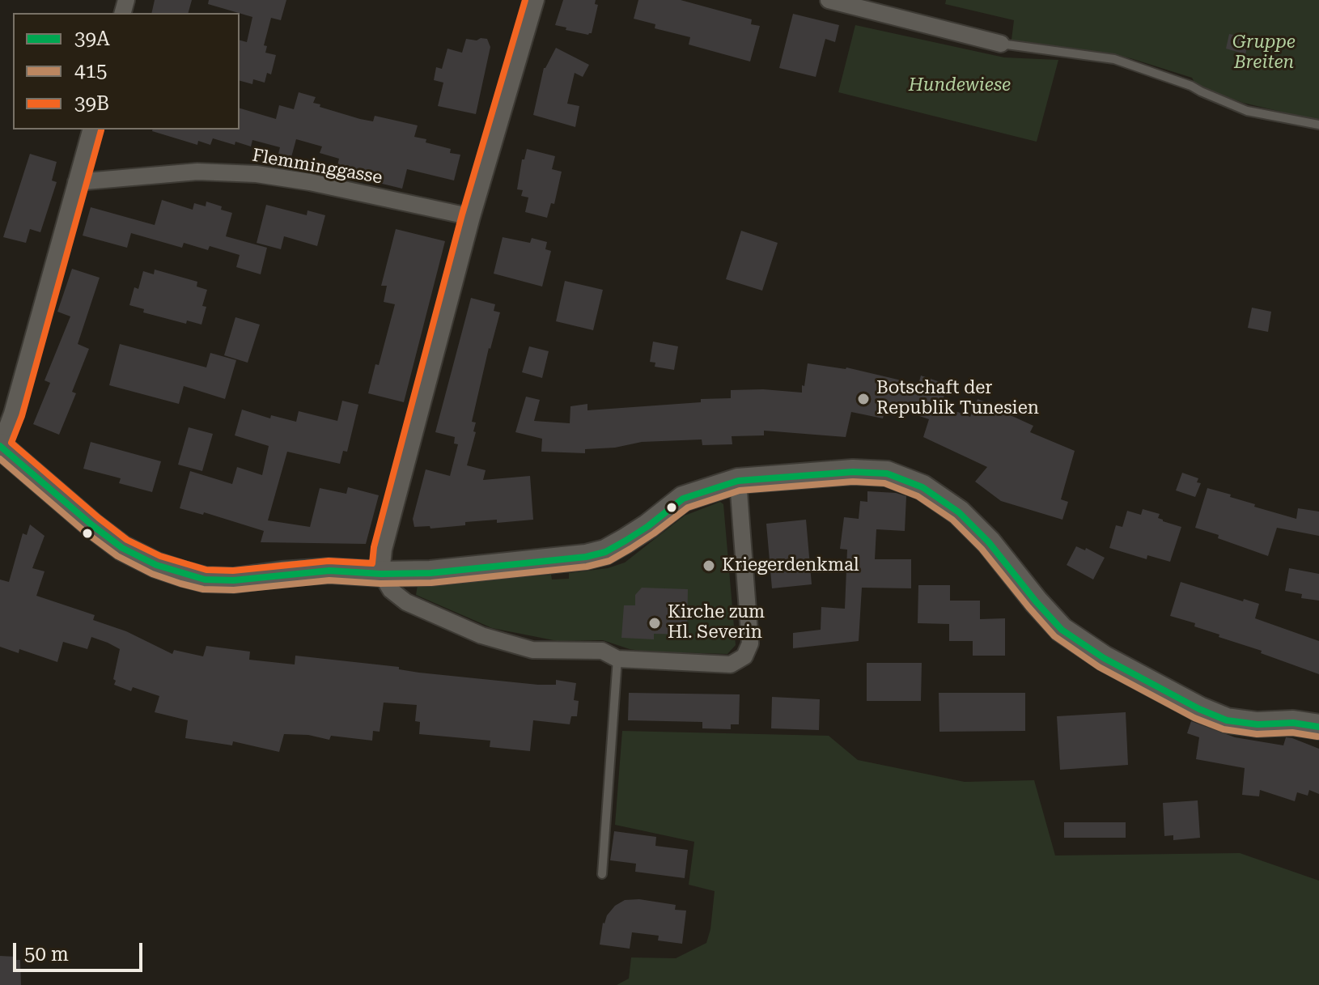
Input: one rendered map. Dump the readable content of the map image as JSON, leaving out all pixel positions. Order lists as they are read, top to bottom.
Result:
{
  "streets": {
    "street": ["Flemminggasse"]
  },
  "parks": ["Gruppe Breiten", "Hundewiese"],
  "places": ["Botschaft der Republik Tunesien", "Kriegerdenkmal", "Kirche zum Hl. Severin"],
  "lines": ["transit line 39B", "transit line 39A", "transit line 415"],
  "legend": ["39A", "415", "39B"],
  "scale_bar": "50 m"
}
